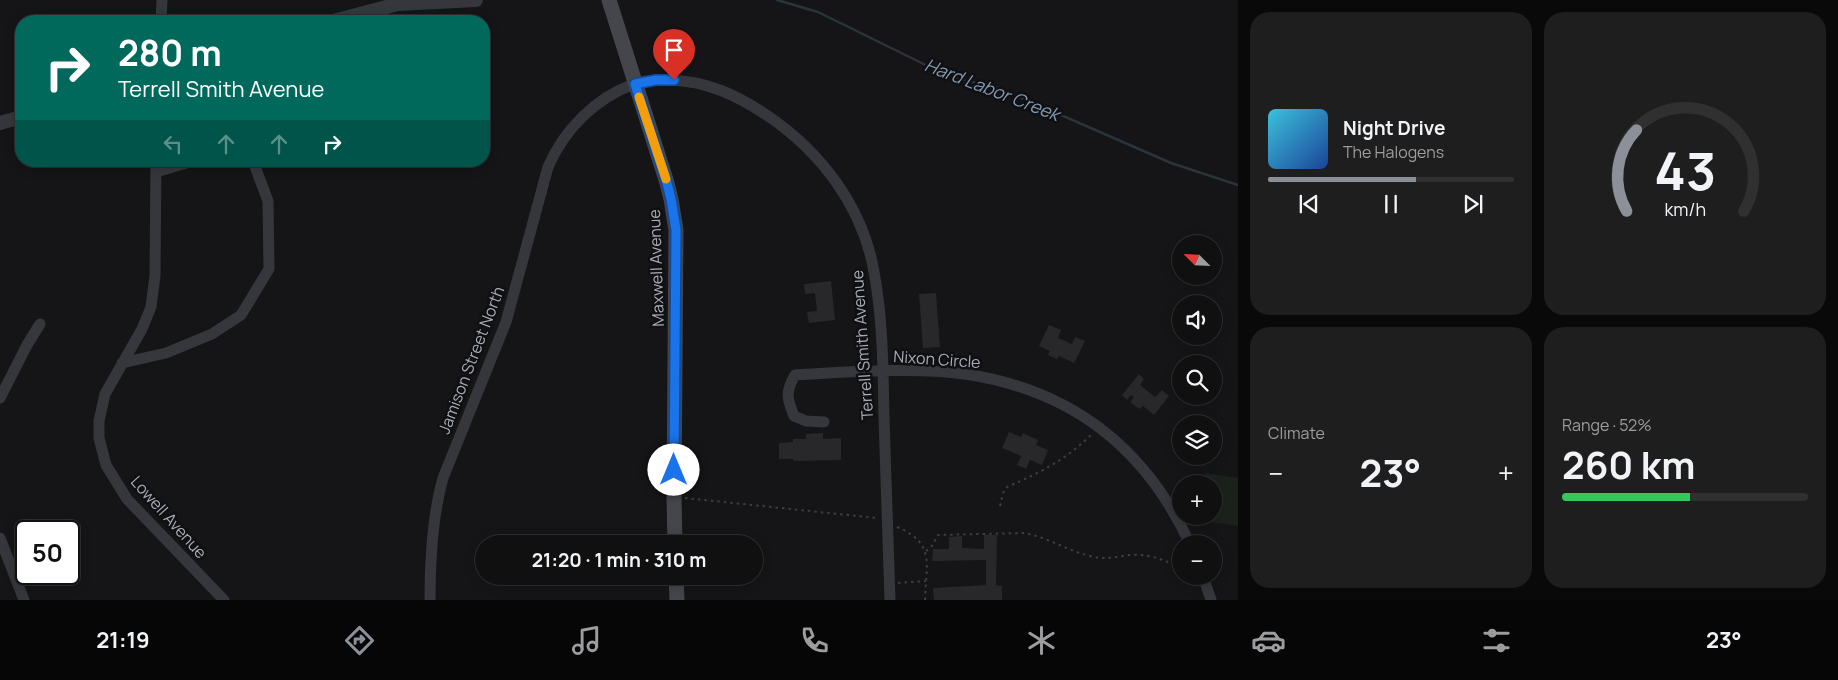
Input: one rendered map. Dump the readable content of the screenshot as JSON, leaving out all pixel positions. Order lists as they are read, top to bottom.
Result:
{
  "streets": {
    "main road": ["Maxwell Avenue"],
    "street": [
      "Terrell Smith Avenue",
      "Nixon Circle",
      "Jamison Street North",
      "Lowell Avenue"
    ]
  },
  "crossings": [
    ["Maxwell Avenue", "Terrell Smith Avenue"],
    ["Maxwell Avenue", "Jamison Street North"],
    ["Terrell Smith Avenue", "Nixon Circle"],
    ["Terrell Smith Avenue", "Jamison Street North"]
  ],
  "water": ["Hard Labor Creek"],
  "north": "top left",
  "page": {
    "turn": ["280 m", "Terrell Smith Avenue"],
    "song": ["Night Drive", "The Halogens"],
    "map_buttons": ["+", "−"],
    "tile": [
      "Climate",
      ["Range · 52%", "260 km"]
    ],
    "heat": ["−", "23°", "+"],
    "limit": "50",
    "trip": "21:20 · 1 min · 310 m",
    "tabs": ["21:19", "23°"],
    "gauge": ["43", "km/h"]
  }
}
